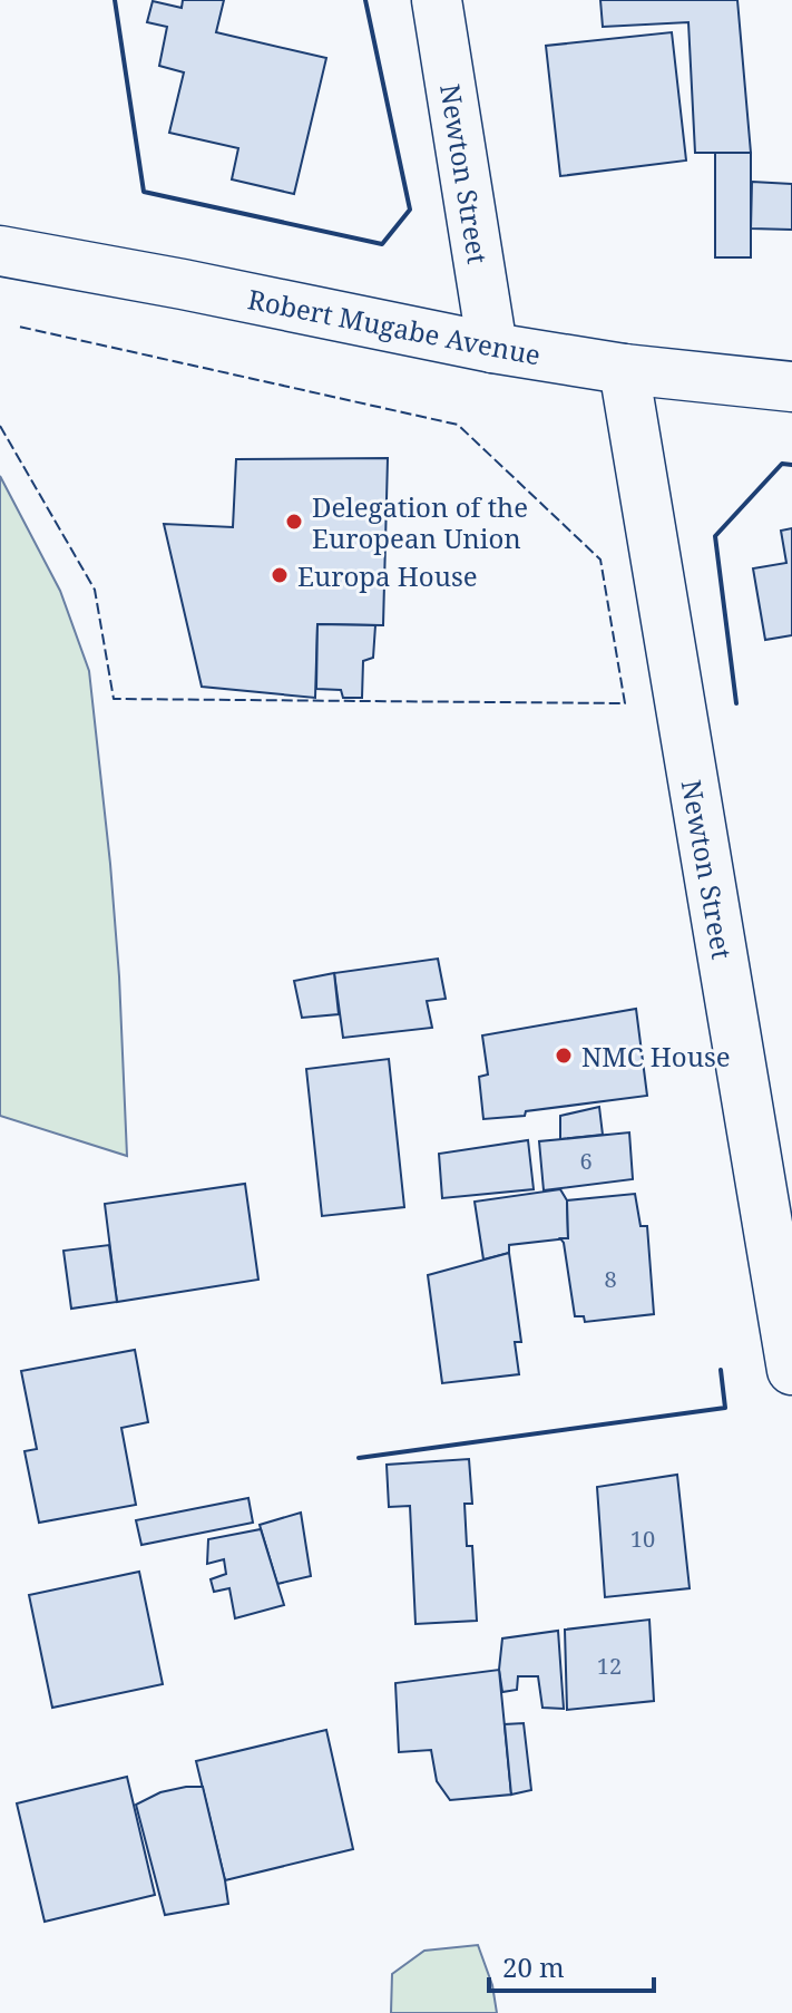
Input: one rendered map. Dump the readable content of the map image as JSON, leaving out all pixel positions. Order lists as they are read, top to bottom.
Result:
{
  "streets": {
    "street": ["Newton Street", "Robert Mugabe Avenue"]
  },
  "crossings": [
    ["Newton Street", "Robert Mugabe Avenue"]
  ],
  "places": ["Delegation of the European Union", "Europa House", "NMC House"],
  "house_numbers": [
    "6",
    "8",
    "10",
    "12"
  ],
  "scale_bar": "20 m"
}
